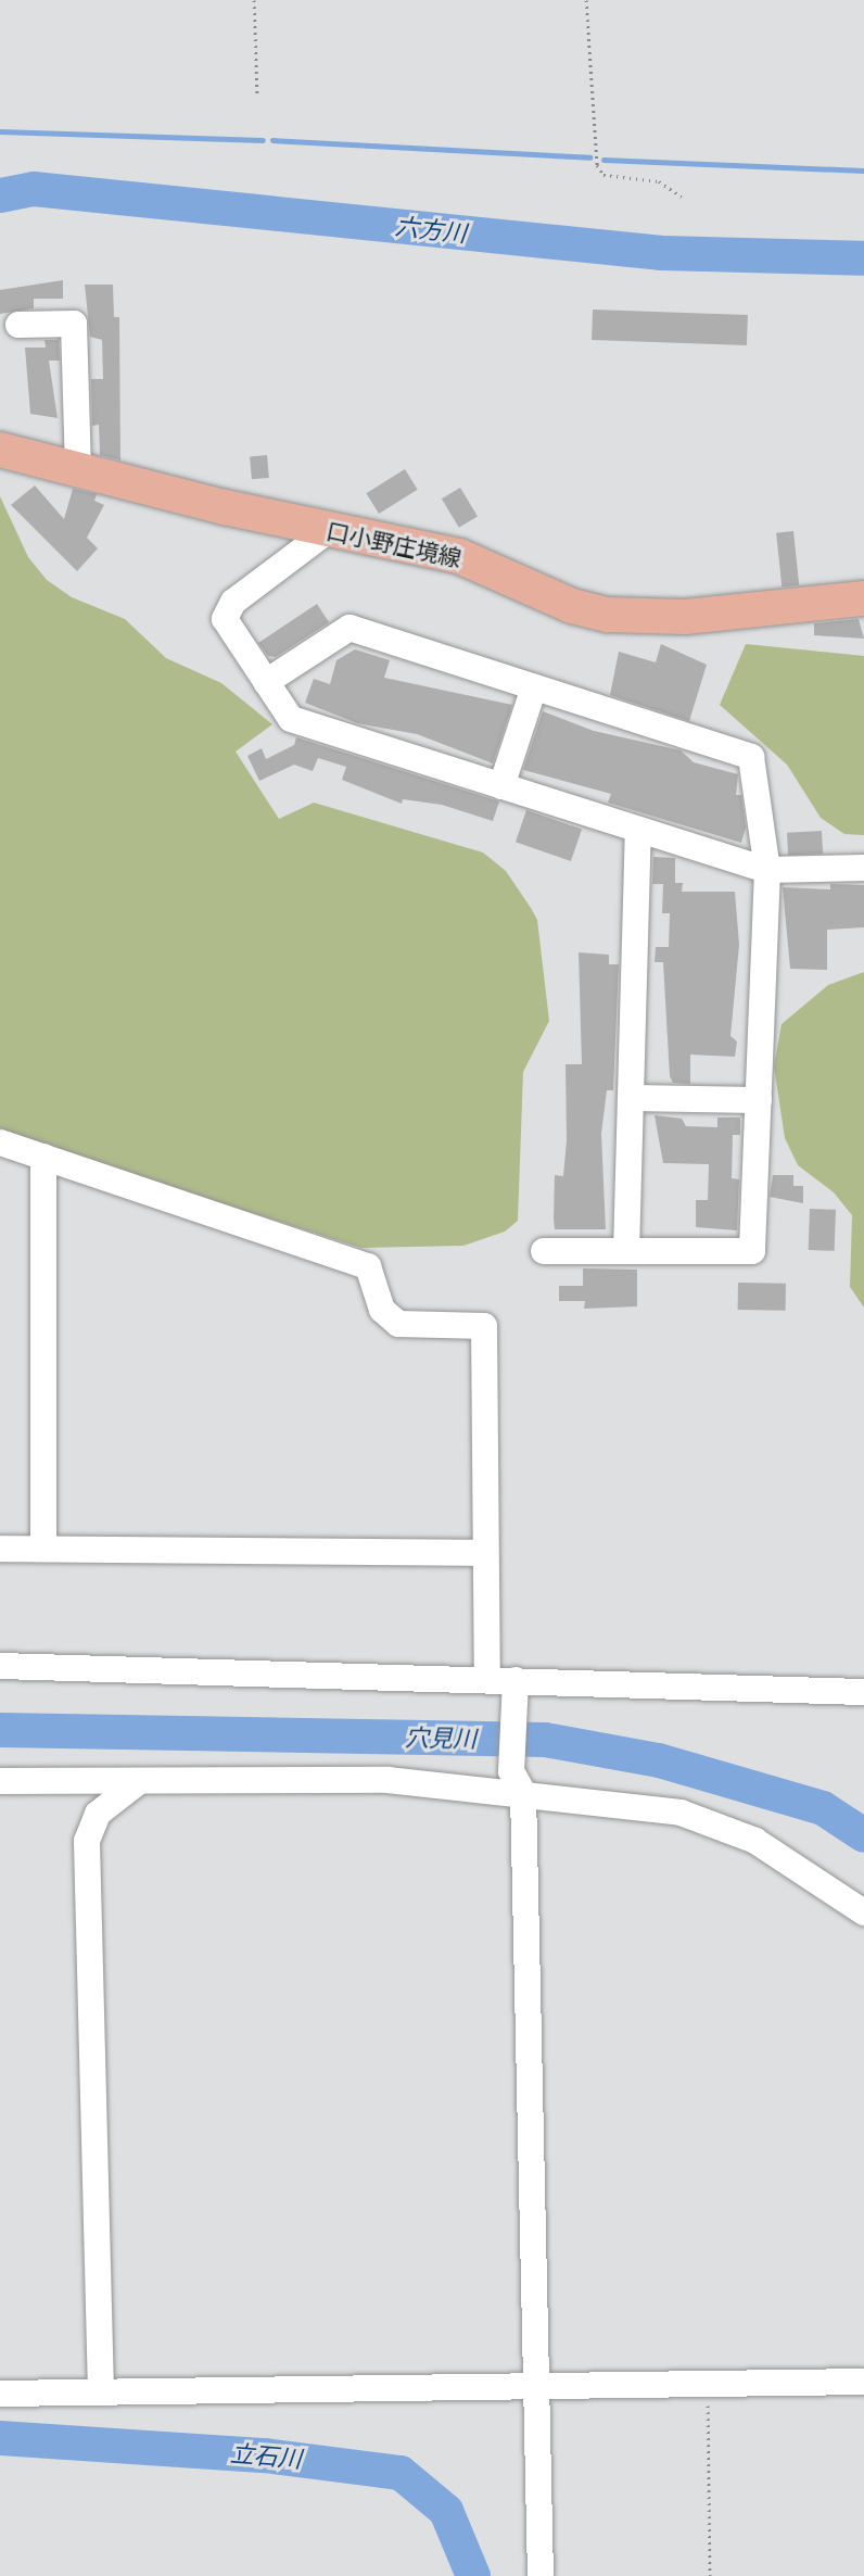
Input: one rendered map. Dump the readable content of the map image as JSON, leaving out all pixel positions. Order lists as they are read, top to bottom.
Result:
{
  "streets": {
    "main road": ["口小野庄境線"]
  },
  "water": ["六方川", "穴見川", "立石川"]
}
